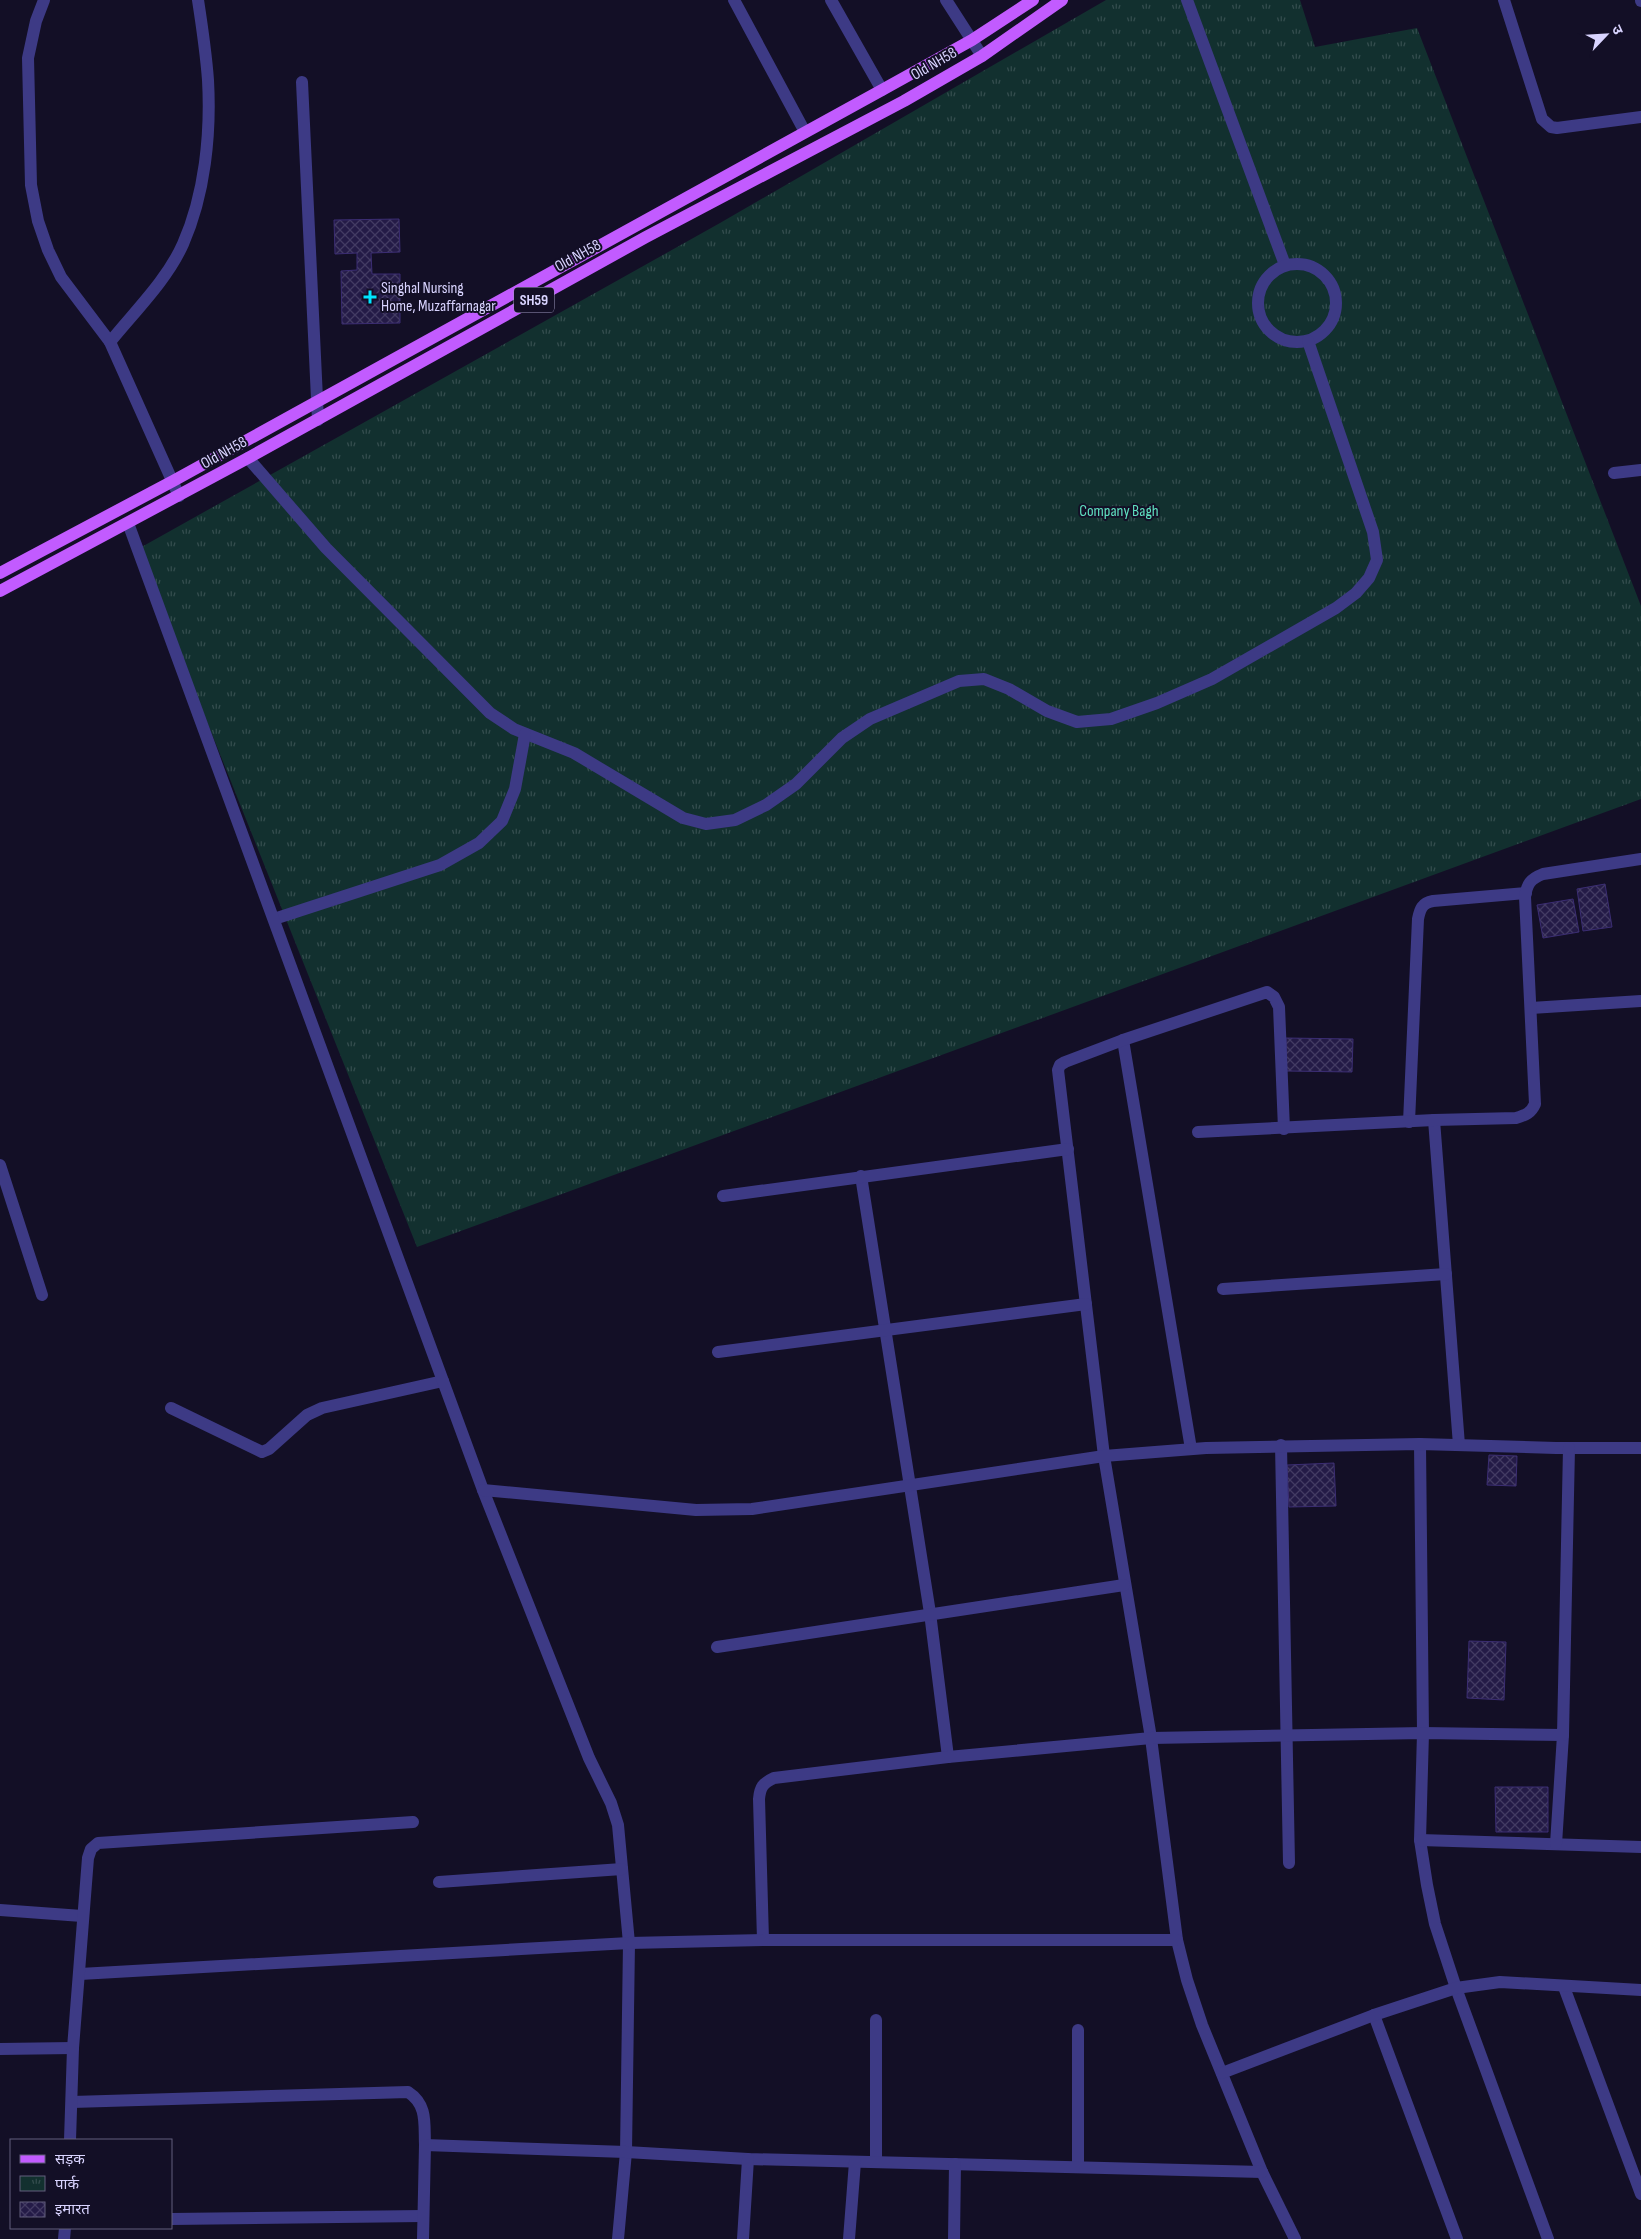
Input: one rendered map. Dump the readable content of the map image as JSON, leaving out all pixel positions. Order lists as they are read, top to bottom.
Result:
{
  "streets": {
    "main road": ["Old NH58", "SH59"]
  },
  "parks": ["Company Bagh"],
  "places": {
    "health": ["Singhal Nursing Home, Muzaffarnagar"]
  },
  "legend": ["सड़क", "पार्क", "इमारत"],
  "north": "top right"
}
